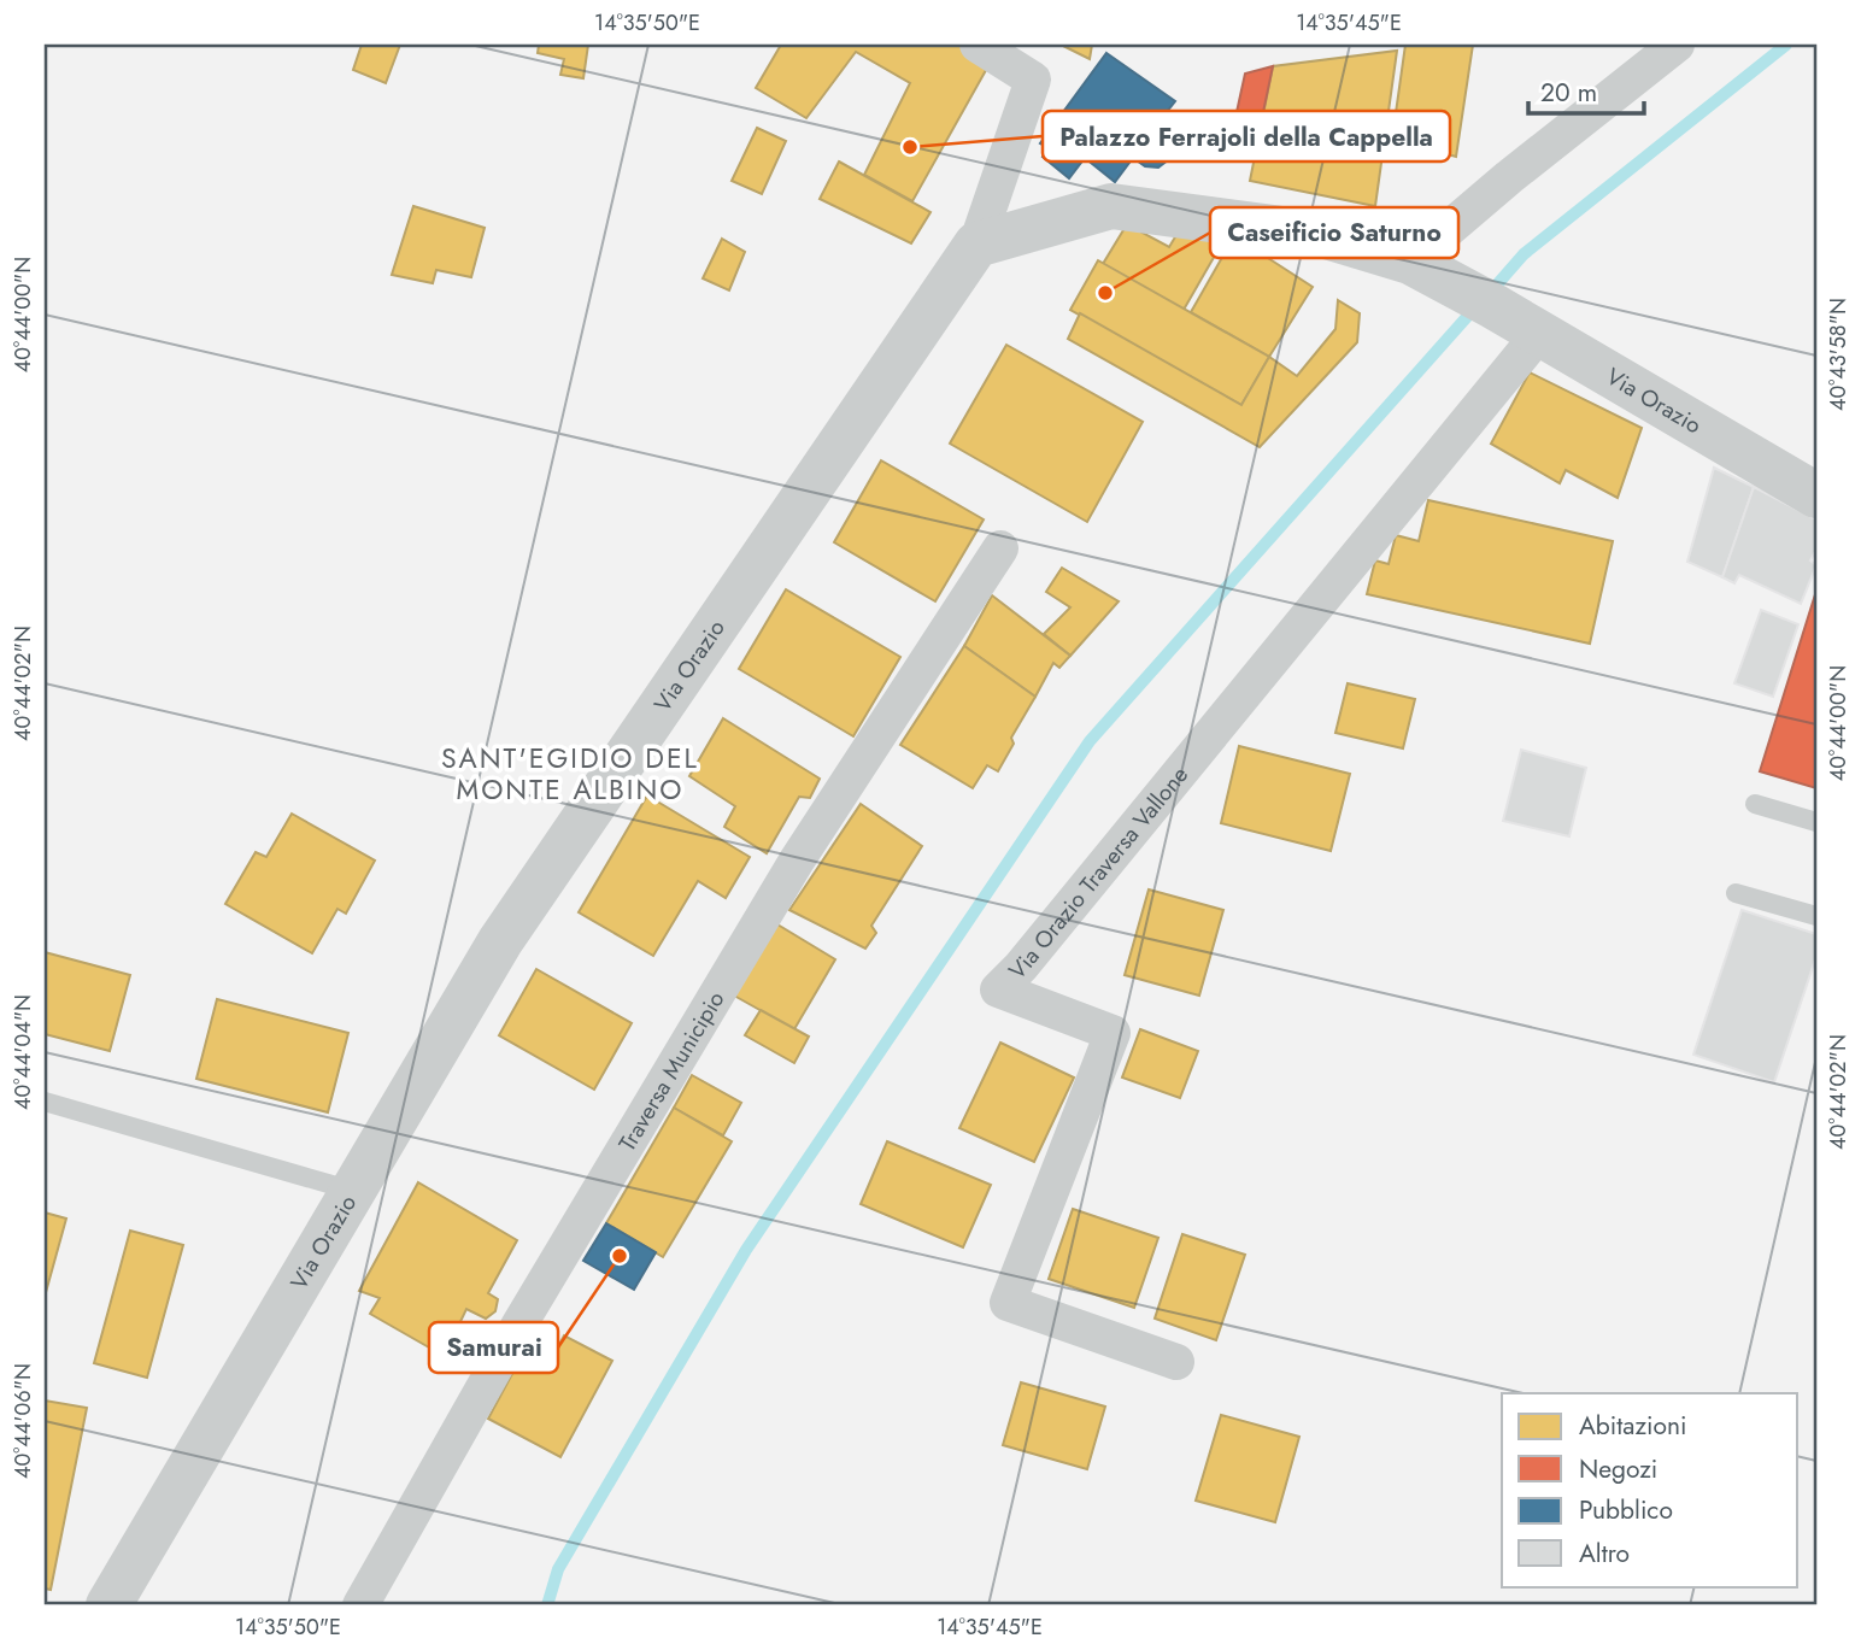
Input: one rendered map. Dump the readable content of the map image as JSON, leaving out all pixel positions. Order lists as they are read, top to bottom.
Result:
{
  "streets": {
    "street": ["Via Orazio", "Via Orazio Traversa Vallone", "Traversa Municipio"]
  },
  "crossings": [
    ["Via Orazio", "Via Orazio Traversa Vallone"]
  ],
  "districts": ["SANT'EGIDIO DEL MONTE ALBINO"],
  "places": ["Palazzo Ferrajoli della Cappella", "Caseificio Saturno", "Samurai"],
  "legend": [
    "Abitazioni",
    "Negozi",
    "Pubblico",
    "Altro"
  ],
  "scale_bar": "20 m",
  "coordinates": [
    "14°35'50\"E",
    "14°35'45\"E",
    "40°44'00\"N",
    "40°43'58\"N",
    "40°44'02\"N",
    "40°44'04\"N",
    "40°44'06\"N"
  ]
}
